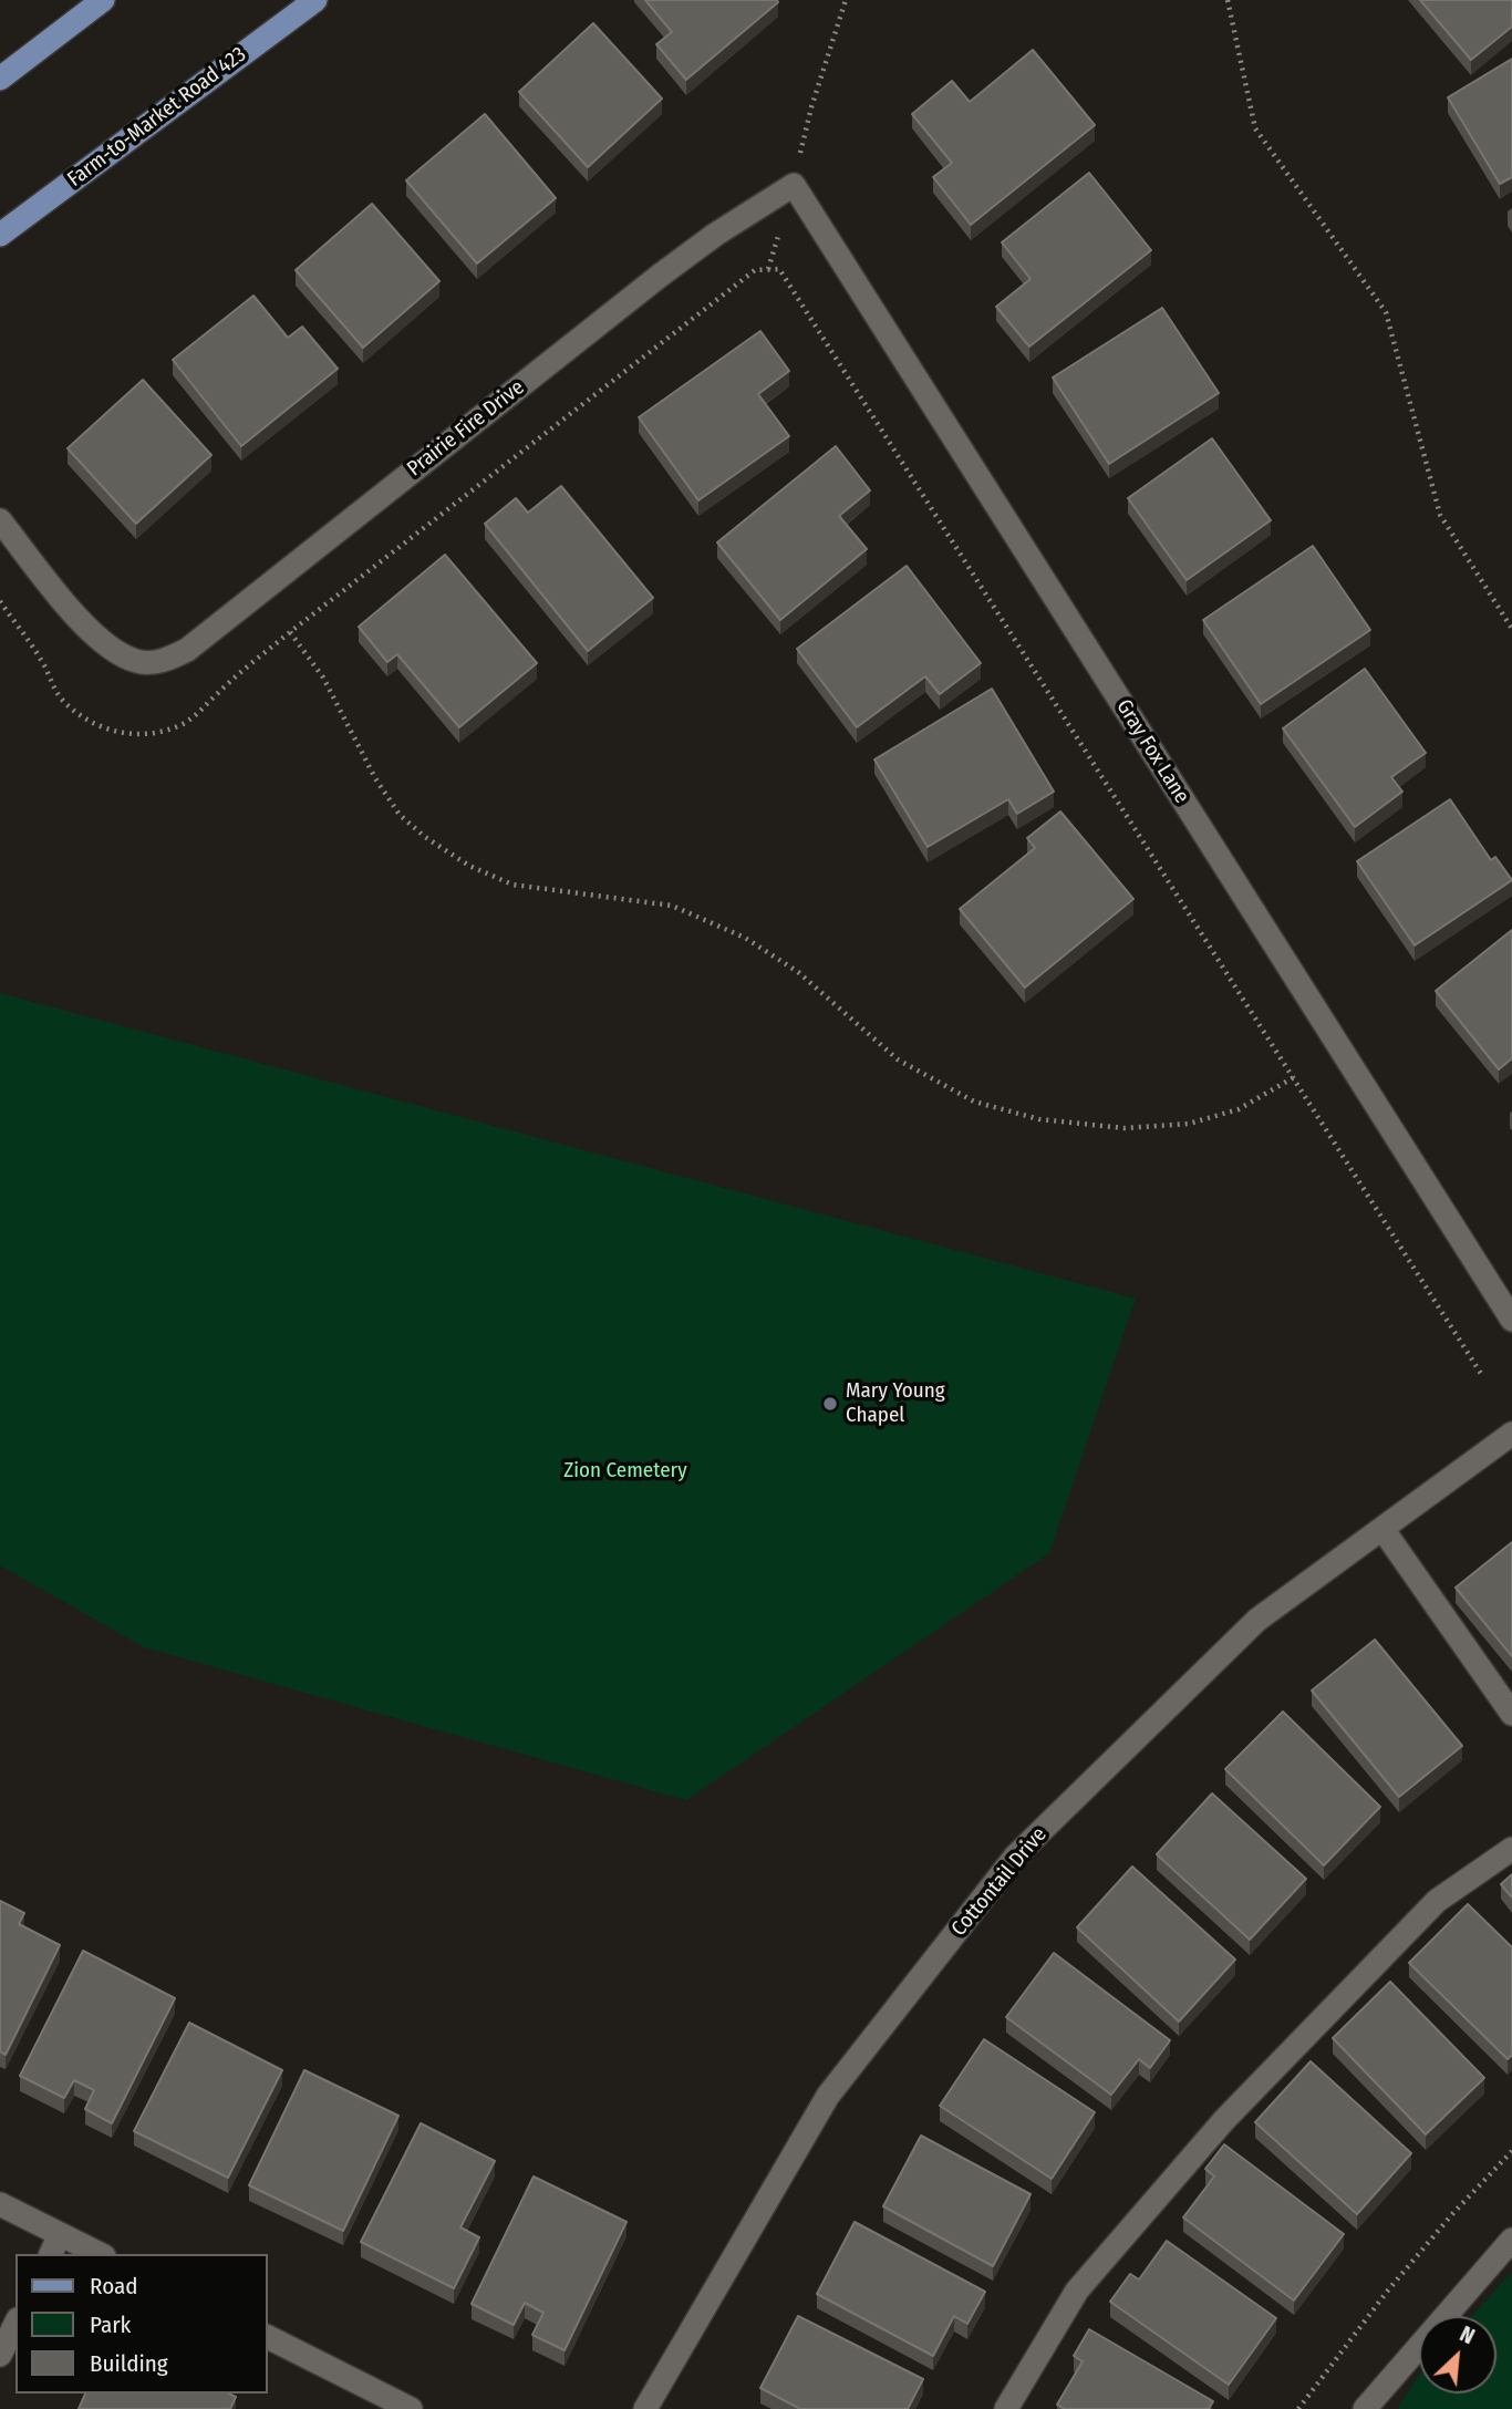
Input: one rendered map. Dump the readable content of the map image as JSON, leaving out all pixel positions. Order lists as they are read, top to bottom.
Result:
{
  "streets": {
    "main road": ["Farm-to-Market Road 423"],
    "street": ["Prairie Fire Drive", "Gray Fox Lane", "Cottontail Drive"]
  },
  "crossings": [
    ["Prairie Fire Drive", "Gray Fox Lane"]
  ],
  "parks": ["Zion Cemetery"],
  "places": ["Mary Young Chapel"],
  "legend": ["Road", "Park", "Building"],
  "north": "top right"
}
